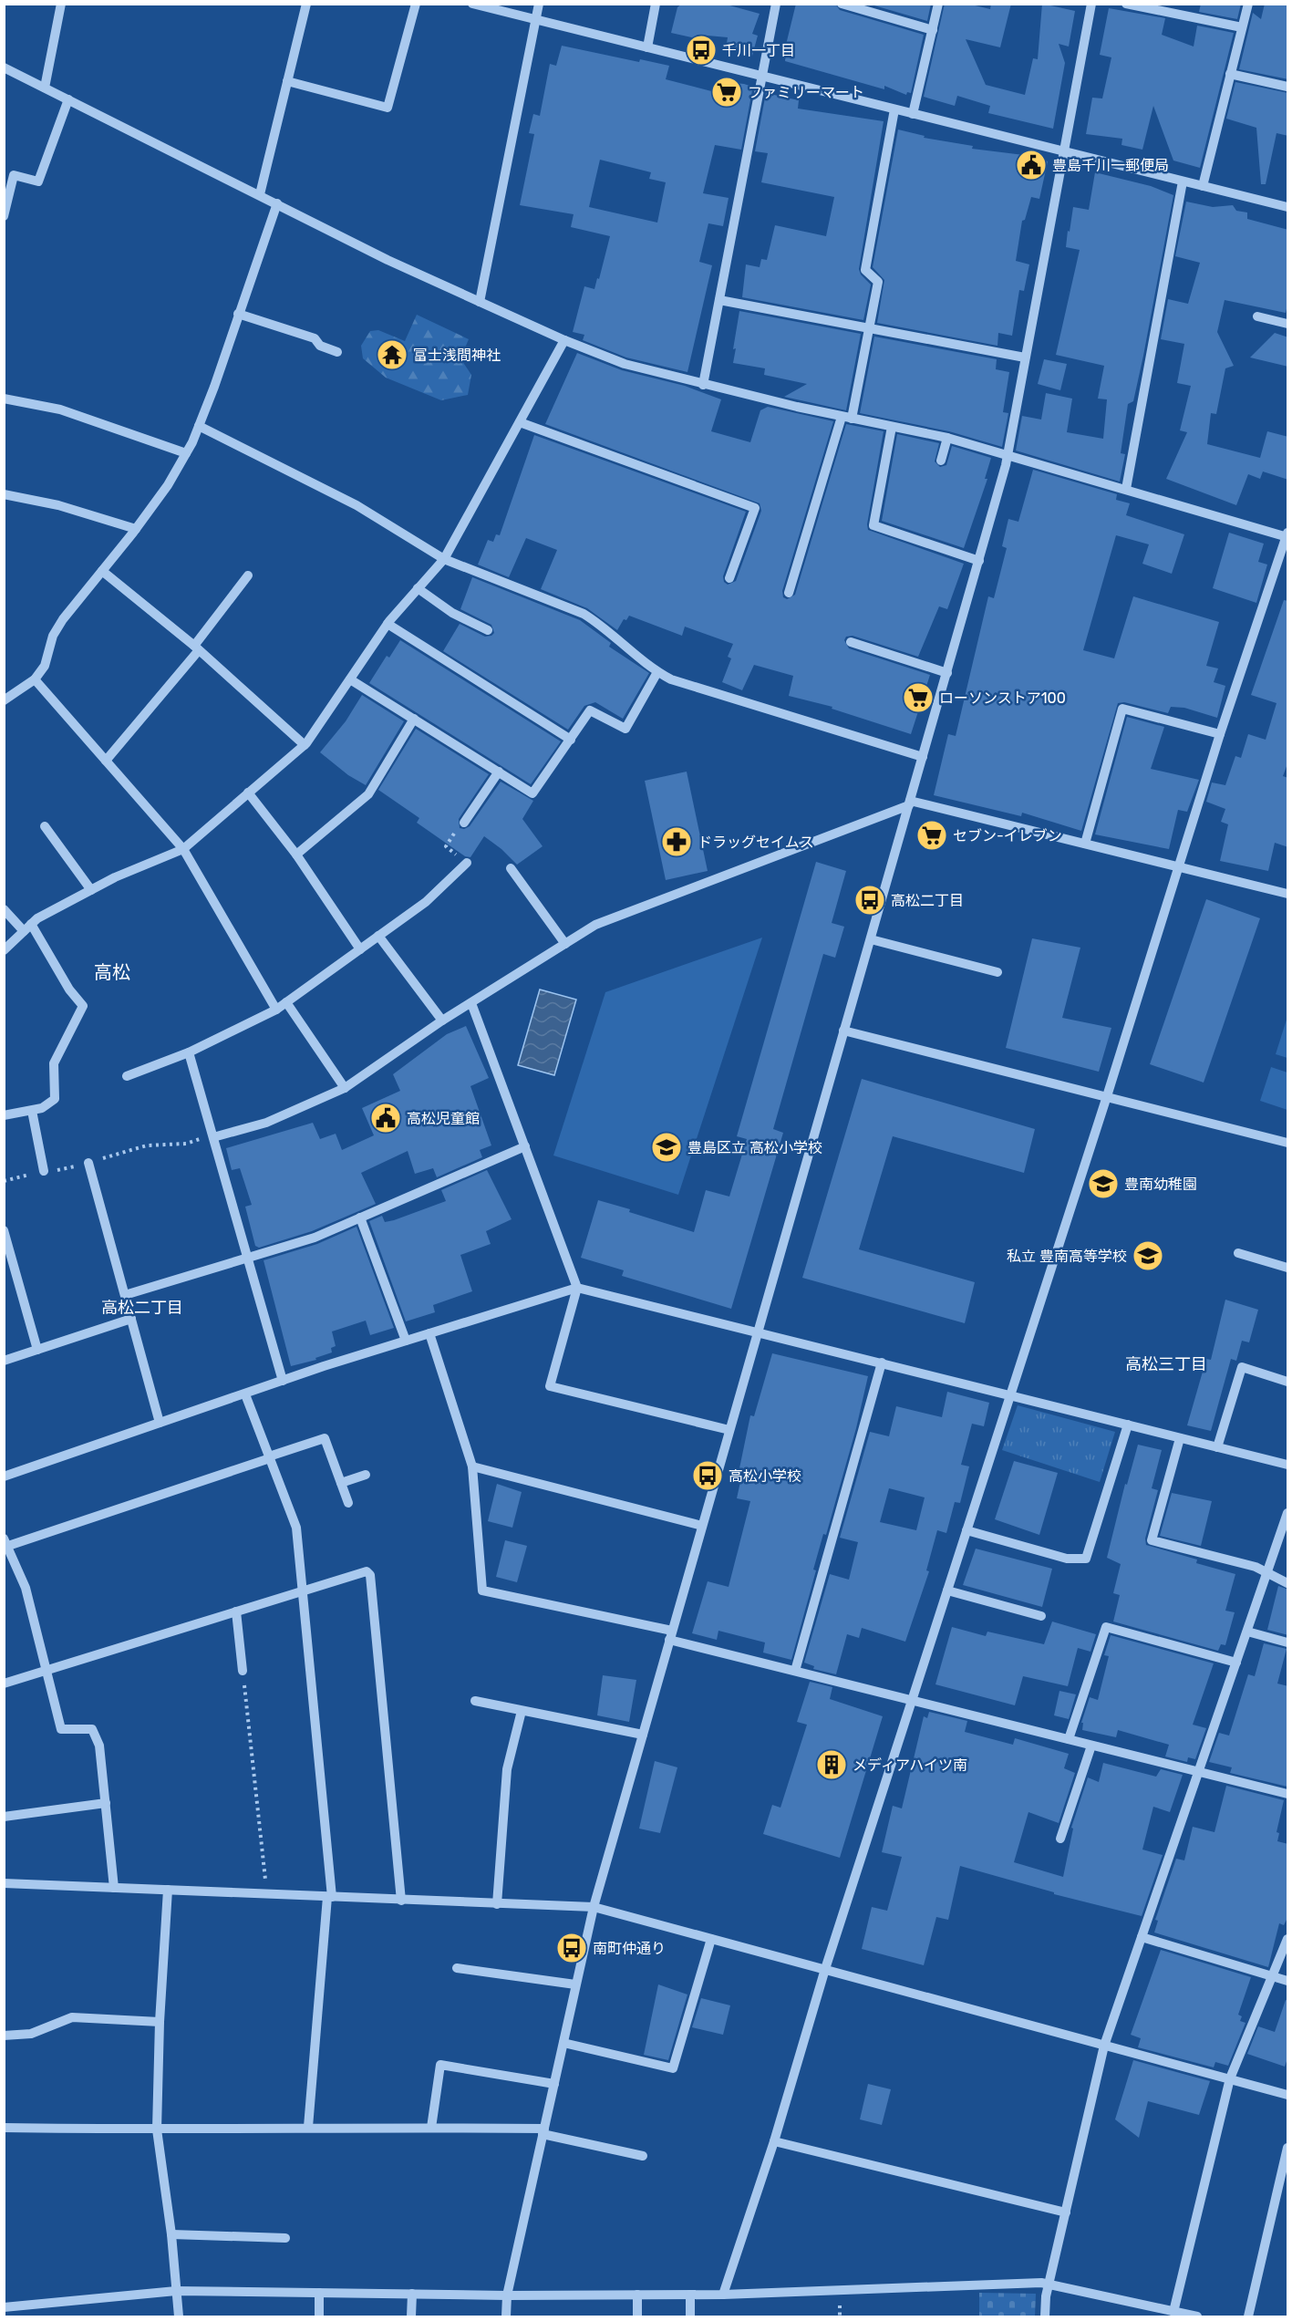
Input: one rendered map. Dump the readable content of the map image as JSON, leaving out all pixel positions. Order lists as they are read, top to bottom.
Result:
{
  "districts": ["高松", "高松二丁目", "高松三丁目"],
  "places": {
    "bus stop": [
      "千川一丁目",
      "高松二丁目",
      "高松小学校",
      "南町仲通り"
    ],
    "supermarket": ["ファミリーマート", "ローソンストア100", "セブン-イレブン"],
    "public building": ["豊島千川一郵便局", "高松児童館"],
    "temple": ["富士浅間神社"],
    "pharmacy": ["ドラッグセイムス"],
    "school or university": ["豊島区立 高松小学校", "豊南幼稚園", "私立 豊南高等学校"],
    "building": ["メディアハイツ南"]
  }
}
